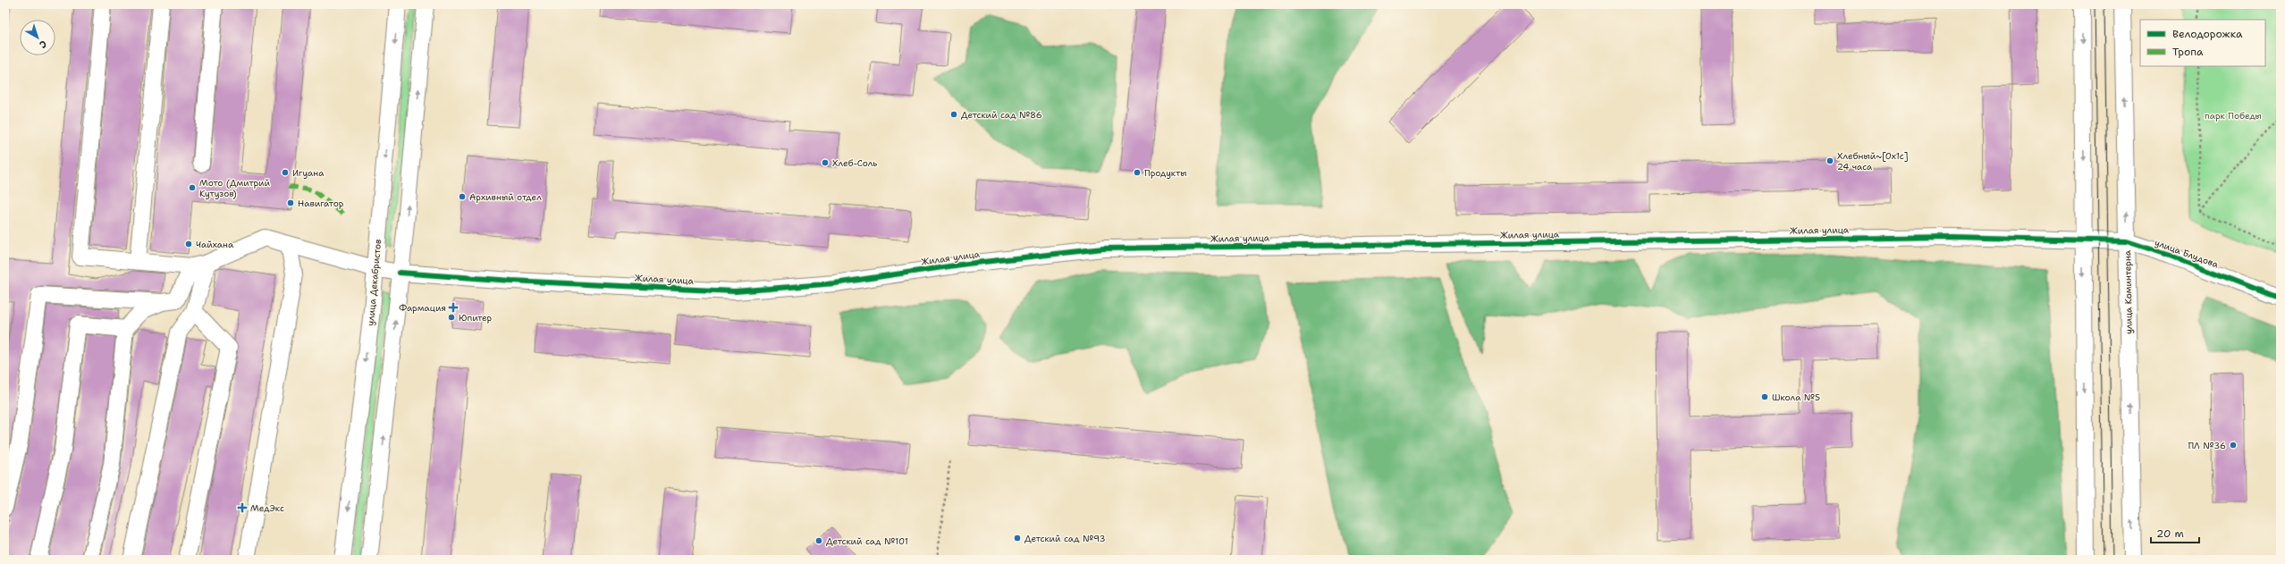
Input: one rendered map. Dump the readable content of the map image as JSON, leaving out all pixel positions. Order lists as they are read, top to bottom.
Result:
{
  "streets": {
    "street": [
      "Жилая улица",
      "улица Блудова",
      "улица Декабристов",
      "улица Коминтерна"
    ]
  },
  "crossings": [
    ["Жилая улица", "улица Блудова"],
    ["Жилая улица", "улица Декабристов"],
    ["улица Блудова", "улица Коминтерна"]
  ],
  "parks": ["парк Победы"],
  "places": {
    "other": [
      "Детский сад №86",
      "Хлебный~[0x1c] 24 часа",
      "Хлеб-Соль",
      "Игуана",
      "Продукты",
      "Мото (Дмитрий Кутузов)",
      "Архивный отдел",
      "Навигатор",
      "Чайхана",
      "Юпитер",
      "Школа №5",
      "ПЛ №36",
      "Детский сад №93",
      "Детский сад №101"
    ],
    "health": ["Фармация", "МедЭкс"]
  },
  "legend": ["Велодорожка", "Тропа"],
  "scale_bar": "20 m",
  "north": "bottom right"
}
